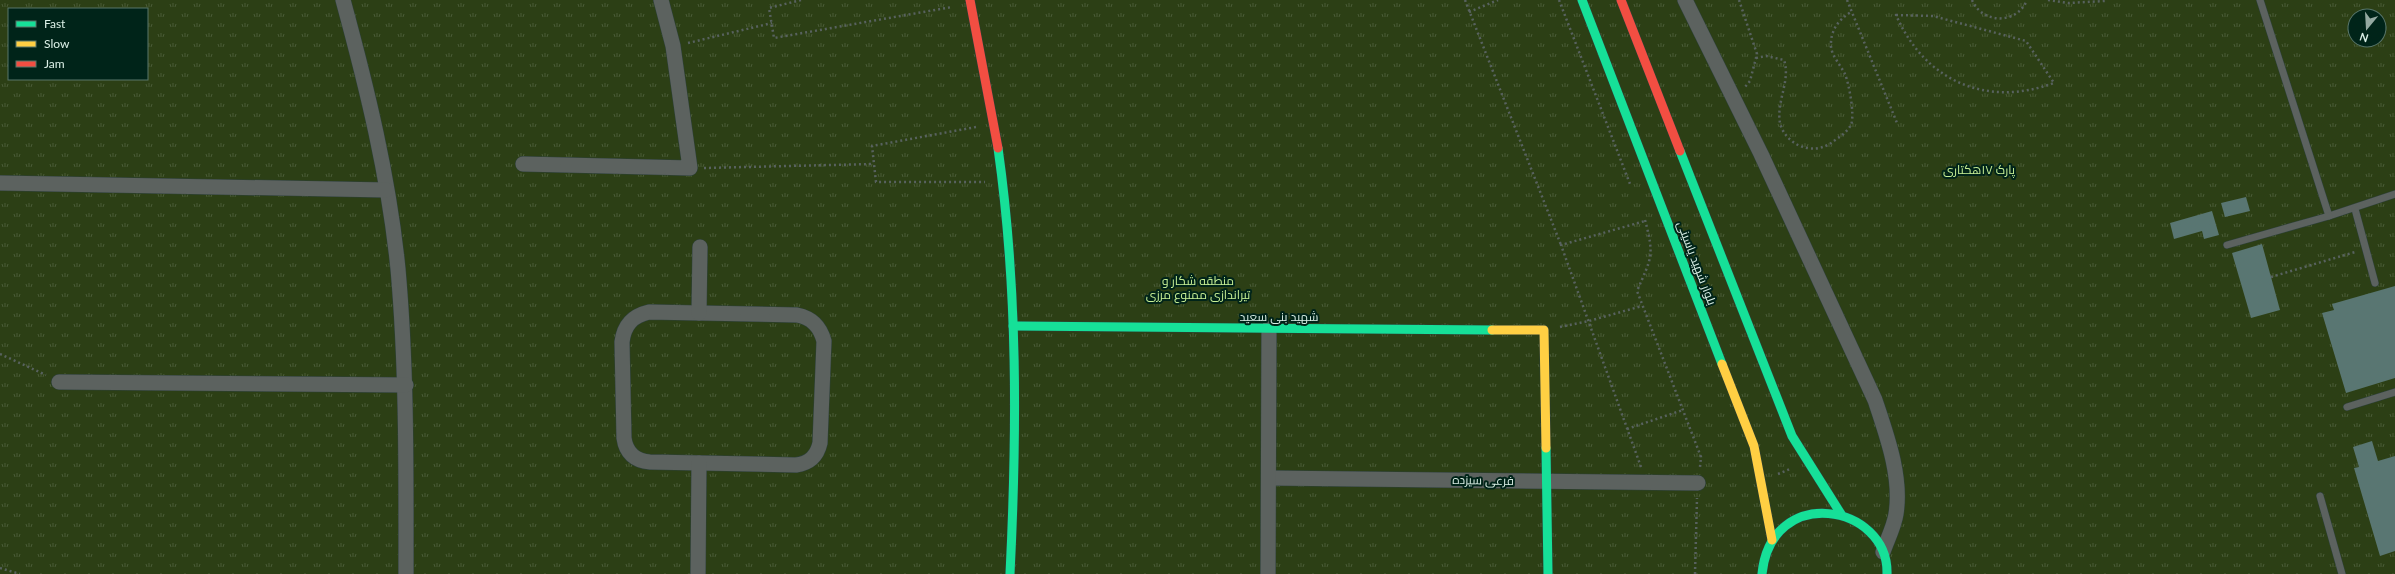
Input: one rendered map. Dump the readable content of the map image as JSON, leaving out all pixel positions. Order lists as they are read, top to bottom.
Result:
{
  "streets": {
    "main road": ["بلوار شهید یاسینی", "شهید بنی سعید"],
    "street": ["فرعی سیزده"]
  },
  "parks": ["پارک ۱۷هکتاری", "منطقه شکار و تیراندازی ممنوع مرزی"],
  "legend": ["Fast", "Slow", "Jam"],
  "north": "bottom"
}
